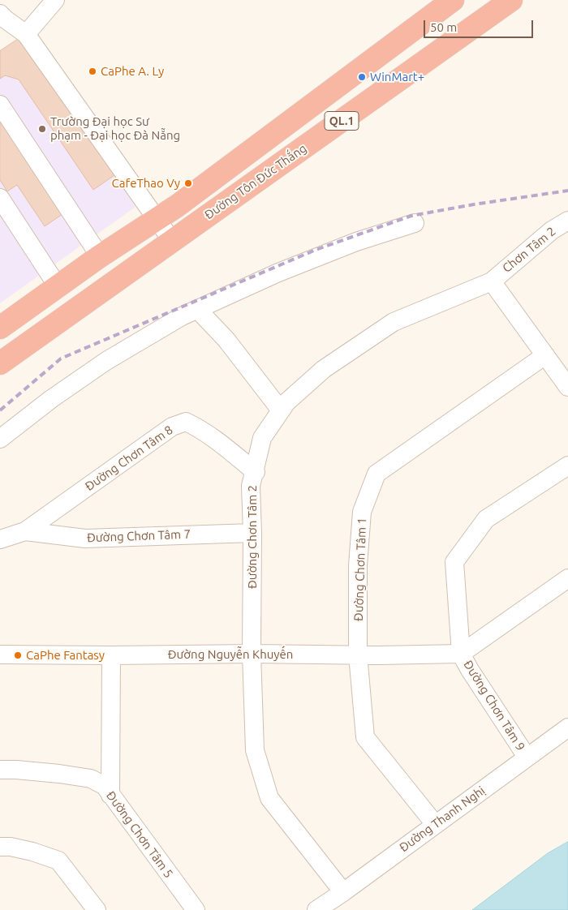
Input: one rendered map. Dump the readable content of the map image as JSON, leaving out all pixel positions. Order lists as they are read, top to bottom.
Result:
{
  "streets": {
    "highway": ["QL.1", "Đường Tôn Đức Thắng"],
    "street": [
      "Chơn Tâm 2",
      "Đường Chơn Tâm 8",
      "Đường Chơn Tâm 7",
      "Đường Chơn Tâm 2",
      "Đường Chơn Tâm 1",
      "Đường Nguyễn Khuyến",
      "Đường Chơn Tâm 9",
      "Đường Thanh Nghị",
      "Đường Chơn Tâm 5"
    ]
  },
  "crossings": [
    ["Chơn Tâm 2", "Đường Chơn Tâm 2"],
    ["Đường Chơn Tâm 8", "Đường Chơn Tâm 7"],
    ["Đường Chơn Tâm 8", "Đường Chơn Tâm 2"],
    ["Đường Chơn Tâm 7", "Đường Chơn Tâm 2"],
    ["Đường Chơn Tâm 2", "Đường Nguyễn Khuyến"],
    ["Đường Chơn Tâm 2", "Đường Thanh Nghị"],
    ["Đường Chơn Tâm 1", "Đường Nguyễn Khuyến"],
    ["Đường Chơn Tâm 1", "Đường Thanh Nghị"],
    ["Đường Nguyễn Khuyến", "Đường Chơn Tâm 9"],
    ["Đường Chơn Tâm 9", "Đường Thanh Nghị"]
  ],
  "places": [
    "CaPhe A. Ly",
    "WinMart+",
    "Trường Đại học Sư phạm - Đại học Đà Nẵng",
    "CafeThao Vy",
    "CaPhe Fantasy"
  ],
  "scale_bar": "50 m"
}
